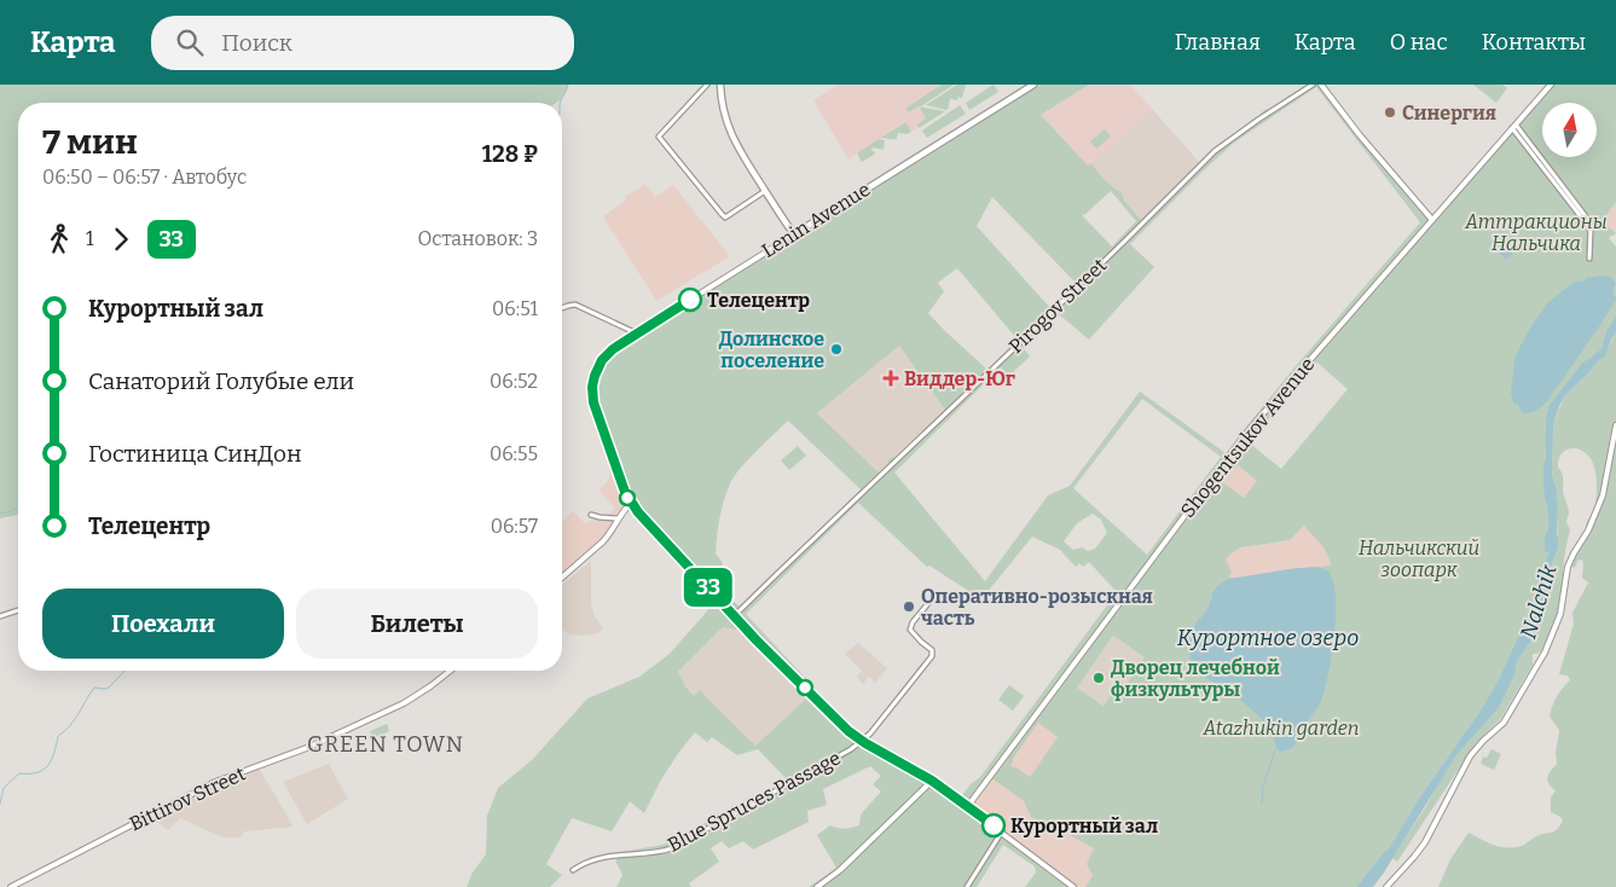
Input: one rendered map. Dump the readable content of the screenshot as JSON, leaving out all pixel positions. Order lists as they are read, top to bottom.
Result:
{
  "streets": {
    "main road": ["Lenin Avenue"],
    "street": [
      "Pirogov Street",
      "Shogentsukov Avenue",
      "Bittirov Street",
      "Blue Spruces Passage"
    ]
  },
  "districts": ["GREEN TOWN"],
  "water": ["Nalchik", "Курортное озеро"],
  "parks": ["Аттракционы Нальчика", "Нальчикский зоопарк", "Atazhukin garden"],
  "places": {
    "other": [
      "Синергия",
      "Телецентр",
      "Долинское поселение",
      "Оперативно-розыскная часть",
      "Дворец лечебной физкультуры",
      "Курортный зал"
    ],
    "health": ["Виддер-Юг"]
  },
  "lines": ["bus line 33"],
  "north": "top",
  "page": {
    "header": "Карта",
    "search": "Поиск",
    "nav": [
      "Главная",
      "Карта",
      "О нас",
      "Контакты"
    ],
    "on_map": "33",
    "heading": ["7 мин", "06:50 – 06:57 · Автобус", "128 ₽"],
    "legs": ["1", "33", "Остановок: 3"],
    "list": [
      {
        "name": "Курортный зал",
        "value": "06:51"
      },
      {
        "name": "Санаторий Голубые ели",
        "value": "06:52"
      },
      {
        "name": "Гостиница СинДон",
        "value": "06:55"
      },
      {
        "name": "Телецентр",
        "value": "06:57"
      }
    ],
    "buttons": ["Поехали", "Билеты"]
  }
}
